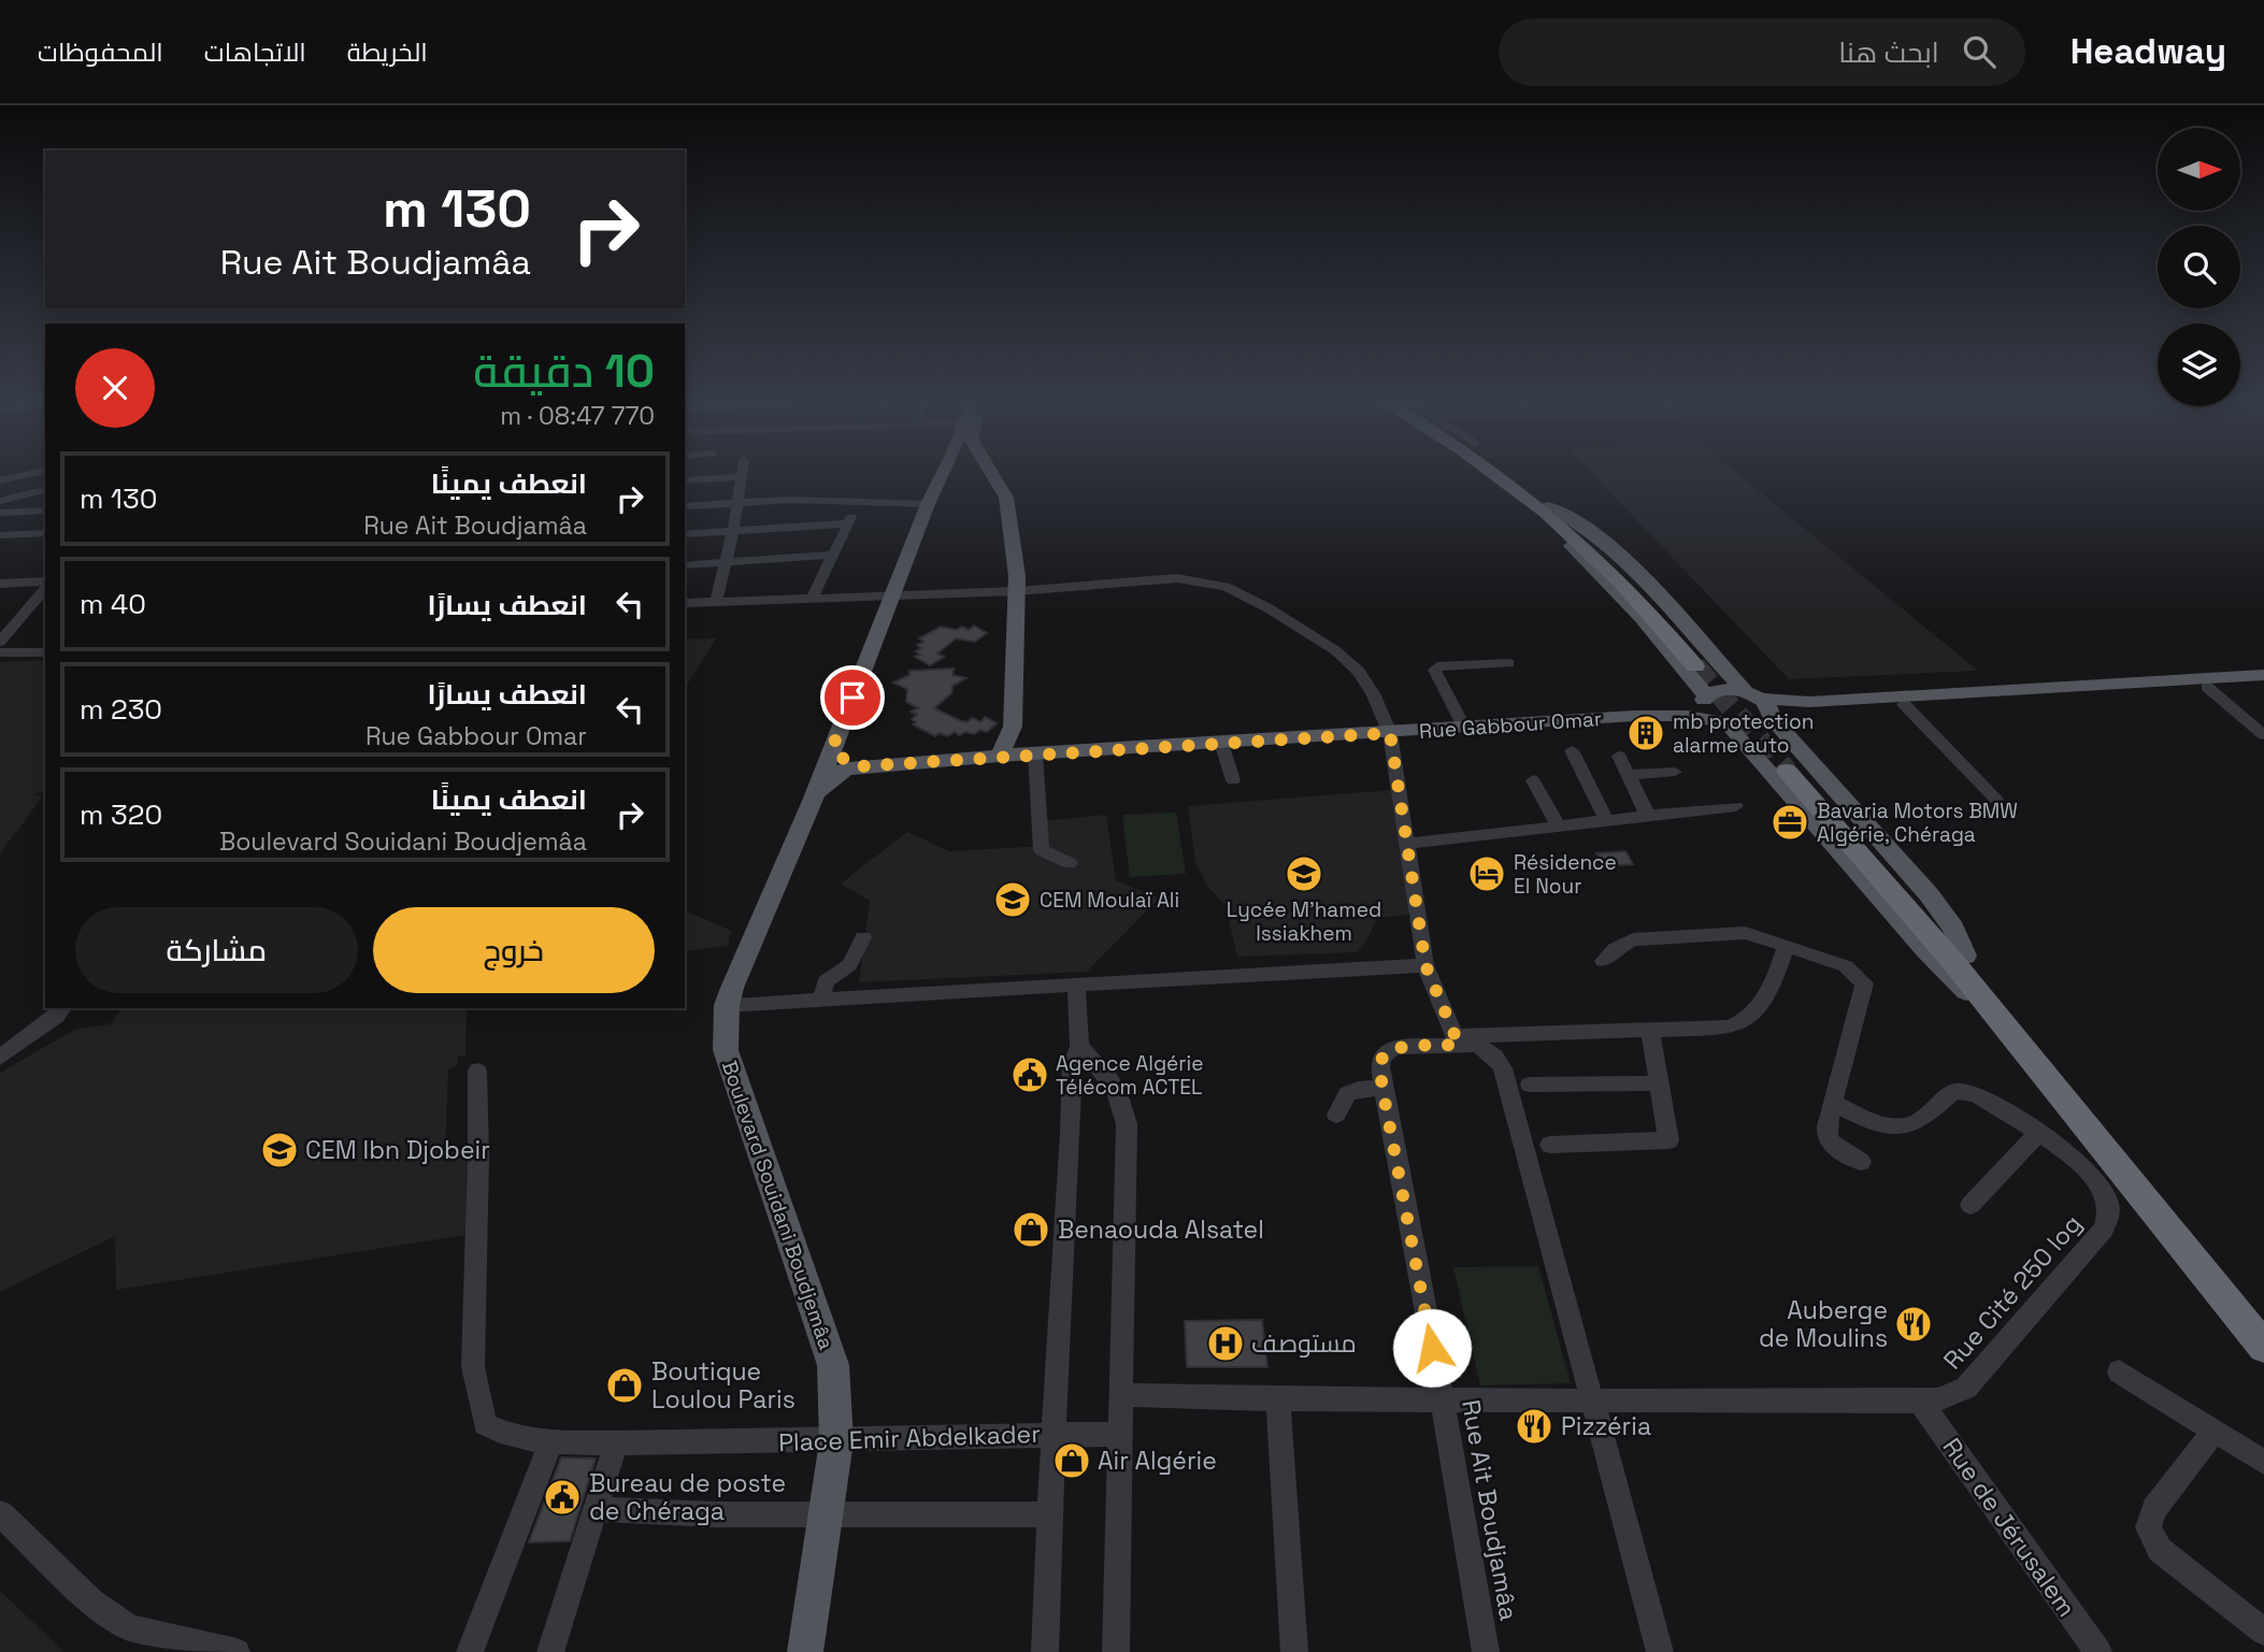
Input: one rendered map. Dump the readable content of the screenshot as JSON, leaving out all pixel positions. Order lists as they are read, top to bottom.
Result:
{
  "streets": {
    "main road": ["Rue Gabbour Omar", "Boulevard Souidani Boudjemâa"],
    "street": [
      "Rue Cité 250 log",
      "Place Emir Abdelkader",
      "Rue Ait Boudjamâa",
      "Rue de Jérusalem"
    ]
  },
  "crossings": [
    ["Rue Gabbour Omar", "Boulevard Souidani Boudjemâa"],
    ["Boulevard Souidani Boudjemâa", "Place Emir Abdelkader"],
    ["Rue Cité 250 log", "Rue de Jérusalem"]
  ],
  "places": {
    "building": ["mb protection alarme auto"],
    "office": ["Bavaria Motors BMW Algérie, Chéraga"],
    "school or university": ["Lycée M'hamed Issiakhem", "CEM Moulaï Ali", "CEM Ibn Djobeir"],
    "hotel": ["Résidence El Nour"],
    "public building": ["Agence Algérie Télécom ACTEL", "Bureau de poste de Chéraga"],
    "shop": ["Benaouda Alsatel", "Boutique Loulou Paris", "Air Algérie"],
    "restaurant": ["Auberge de Moulins", "Pizzéria"],
    "hospital": ["مستوصف"]
  },
  "north": "right",
  "page": {
    "header": "Headway",
    "search": "ابحث هنا",
    "nav": ["الخريطة", "الاتجاهات", "المحفوظات"],
    "turn": ["130 m", "Rue Ait Boudjamâa"],
    "heading": ["10 دقيقة", "770 m · 08:47"],
    "list": [
      {
        "name": "انعطف يمينًا",
        "note": "Rue Ait Boudjamâa",
        "value": "130 m"
      },
      {
        "name": "انعطف يسارًا",
        "value": "40 m"
      },
      {
        "name": "انعطف يسارًا",
        "note": "Rue Gabbour Omar",
        "value": "230 m"
      },
      {
        "name": "انعطف يمينًا",
        "note": "Boulevard Souidani Boudjemâa",
        "value": "320 m"
      }
    ],
    "buttons": ["خروج", "مشاركة"]
  }
}
